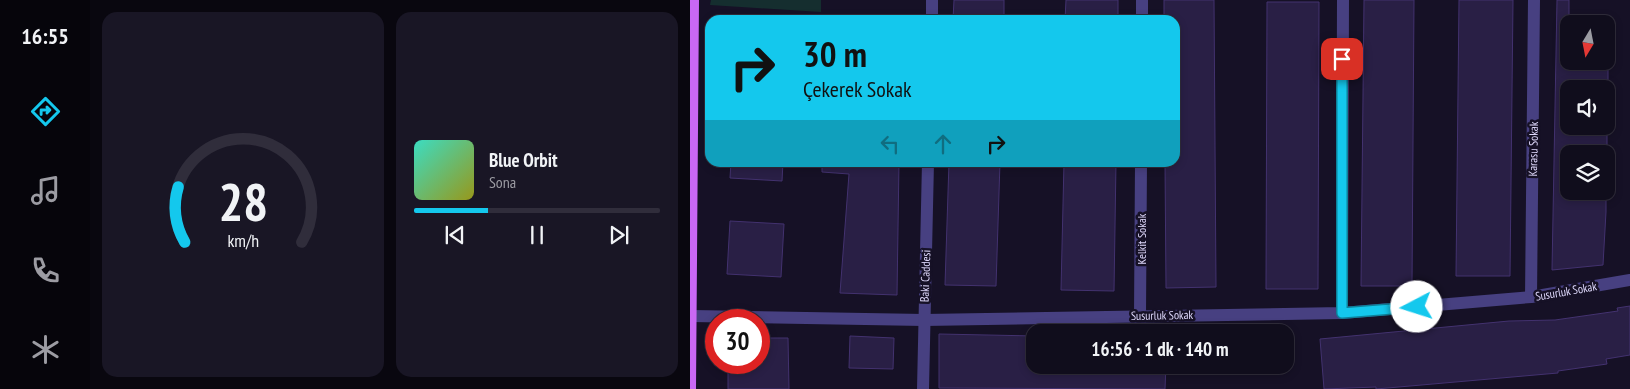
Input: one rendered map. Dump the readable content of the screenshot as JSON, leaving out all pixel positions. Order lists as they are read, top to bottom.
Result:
{
  "streets": {
    "street": [
      "Karasu Sokak",
      "Kelkit Sokak",
      "Baki Caddesi",
      "Susurluk Sokak"
    ]
  },
  "crossings": [
    ["Karasu Sokak", "Susurluk Sokak"],
    ["Kelkit Sokak", "Susurluk Sokak"],
    ["Baki Caddesi", "Susurluk Sokak"]
  ],
  "north": "bottom",
  "page": {
    "tabs": "16:55",
    "turn": ["30 m", "Çekerek Sokak"],
    "song": ["Blue Orbit", "Sona"],
    "limit": "30",
    "trip": "16:56 · 1 dk · 140 m",
    "gauge": ["28", "km/h"]
  }
}
